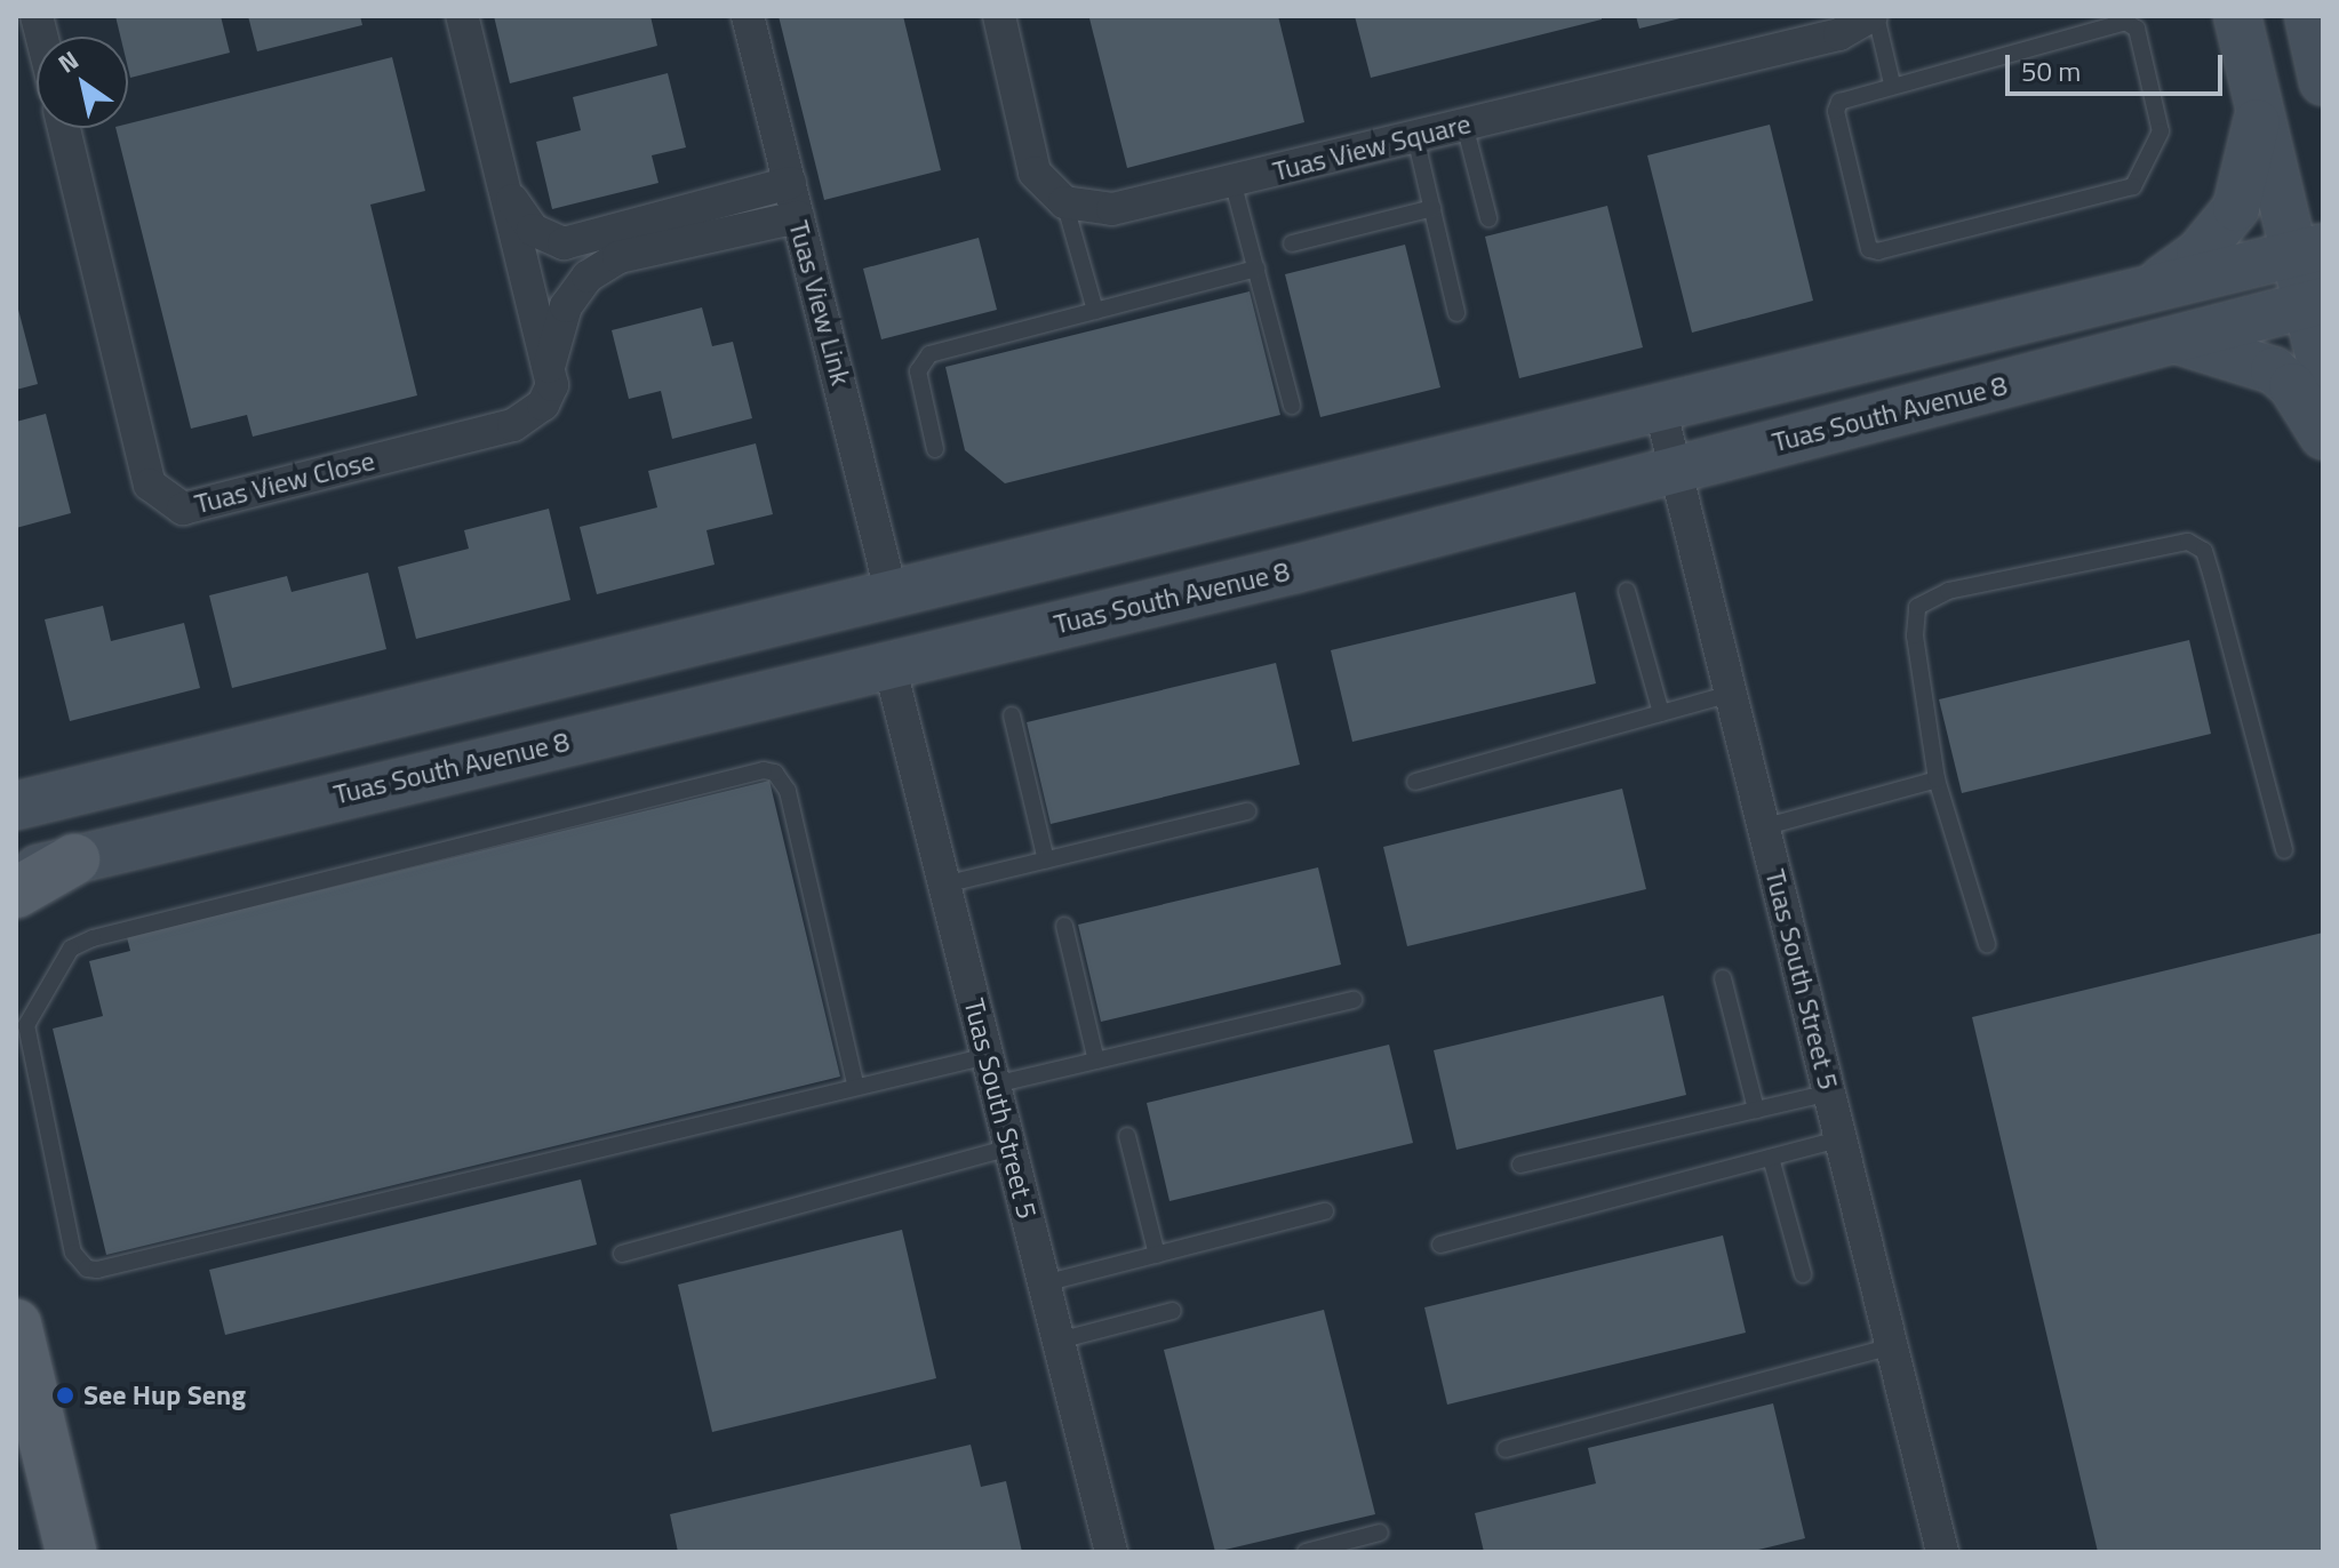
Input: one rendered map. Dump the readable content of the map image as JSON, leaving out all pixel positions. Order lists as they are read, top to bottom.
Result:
{
  "streets": {
    "street": [
      "Tuas View Square",
      "Tuas View Link",
      "Tuas South Avenue 8",
      "Tuas View Close",
      "Tuas South Street 5"
    ]
  },
  "crossings": [
    ["Tuas View Link", "Tuas View Close"],
    ["Tuas South Avenue 8", "Tuas South Street 5"]
  ],
  "places": ["See Hup Seng"],
  "scale_bar": "50 m",
  "north": "top left"
}
